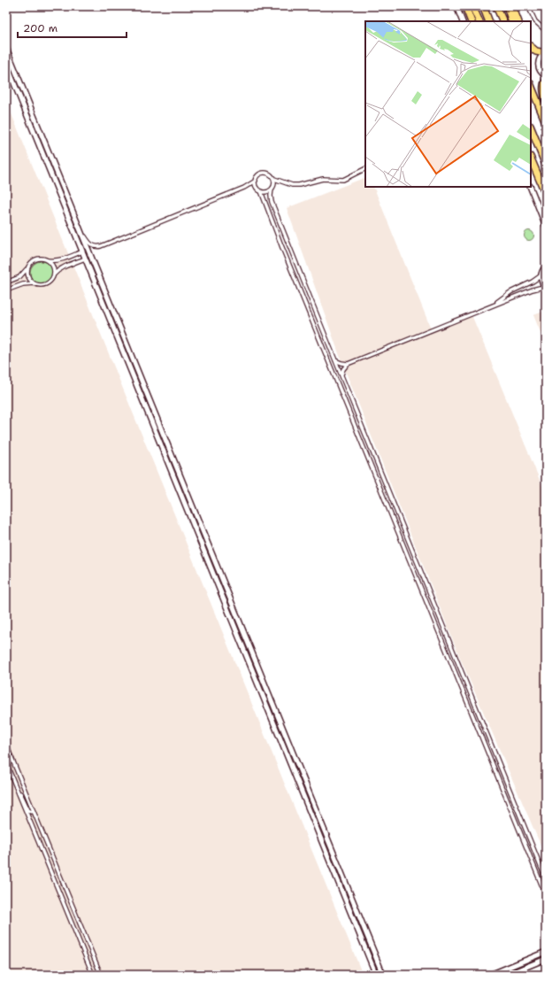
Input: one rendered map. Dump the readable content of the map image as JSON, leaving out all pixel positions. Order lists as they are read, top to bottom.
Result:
{
  "scale_bar": "200 m"
}
